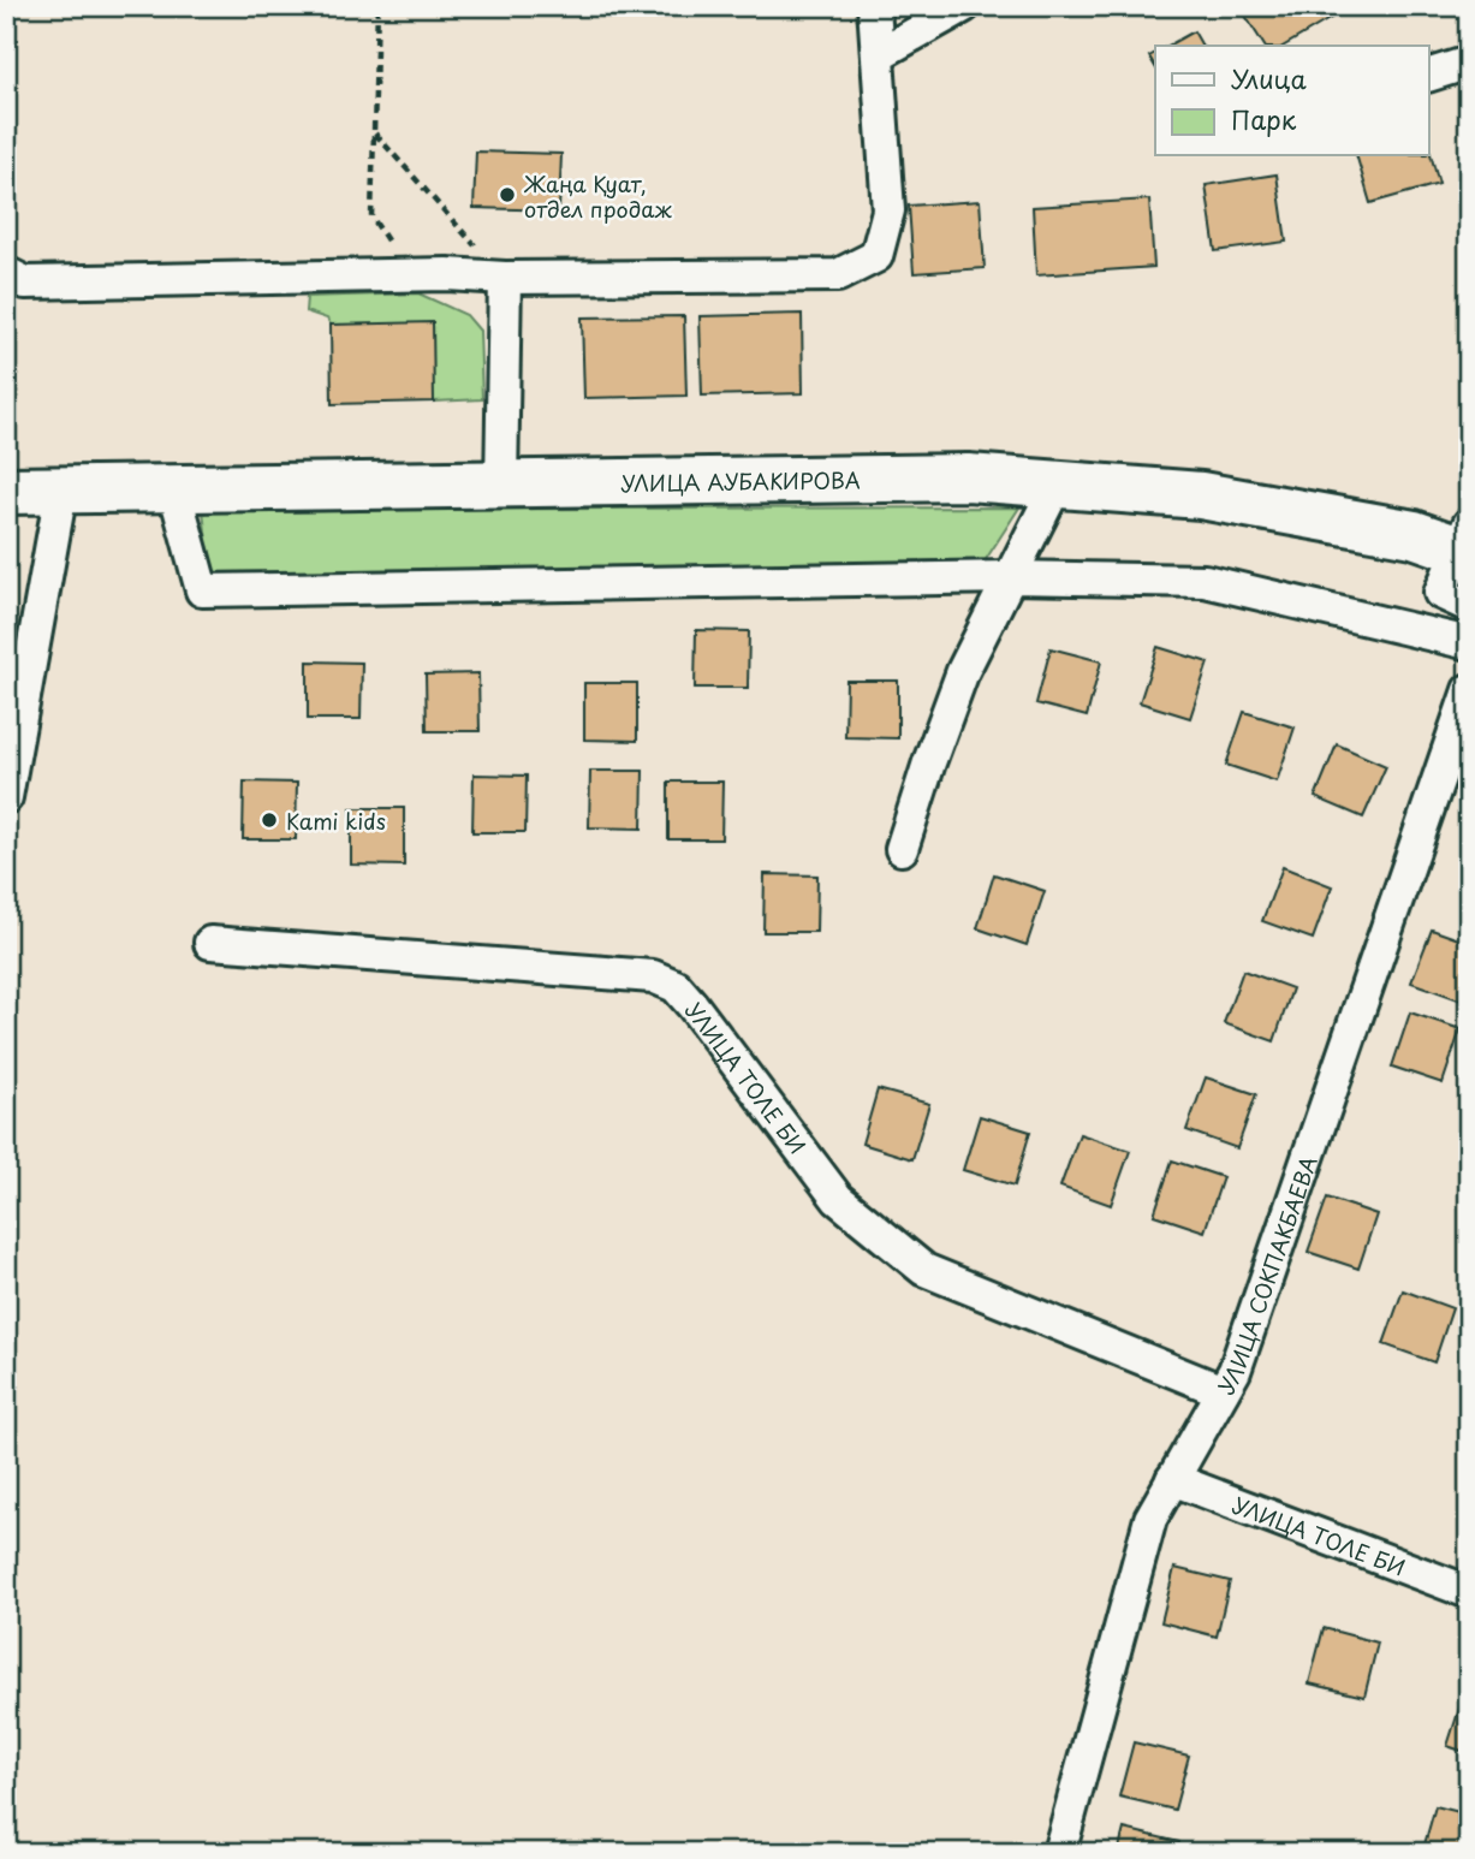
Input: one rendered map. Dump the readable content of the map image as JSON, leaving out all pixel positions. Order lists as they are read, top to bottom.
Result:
{
  "streets": {
    "main road": ["УЛИЦА АУБАКИРОВА"],
    "street": ["УЛИЦА ТОЛЕ БИ", "УЛИЦА СОКПАКБАЕВА"]
  },
  "crossings": [
    ["УЛИЦА ТОЛЕ БИ", "УЛИЦА СОКПАКБАЕВА"]
  ],
  "places": ["Жаңа Қуат, отдел продаж", "Kami kids"],
  "legend": ["Улица", "Парк"]
}
